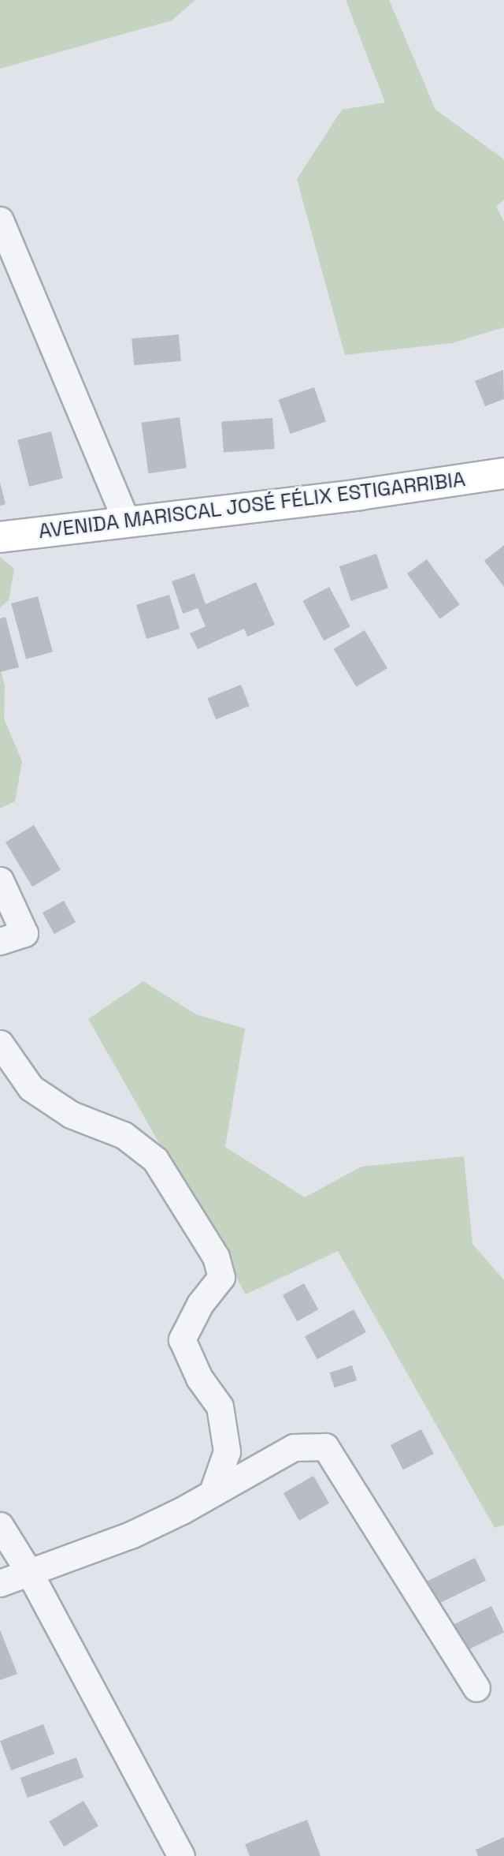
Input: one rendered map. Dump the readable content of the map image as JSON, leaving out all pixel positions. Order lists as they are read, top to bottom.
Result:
{
  "streets": {
    "main road": ["AVENIDA MARISCAL JOSÉ FÉLIX ESTIGARRIBIA"]
  }
}
